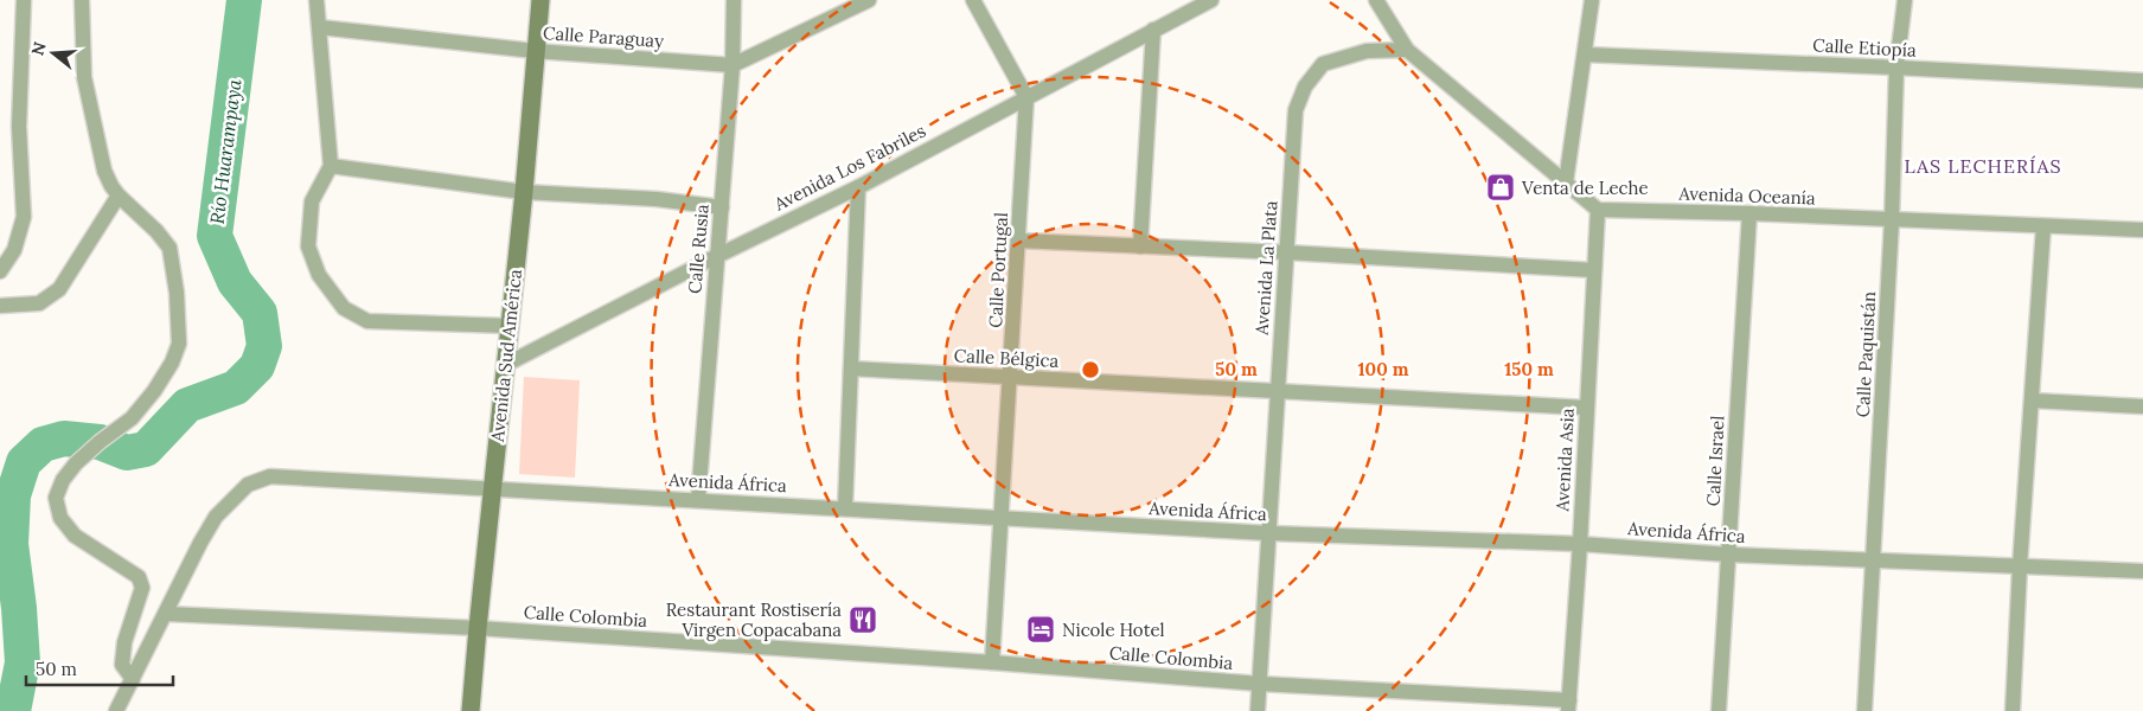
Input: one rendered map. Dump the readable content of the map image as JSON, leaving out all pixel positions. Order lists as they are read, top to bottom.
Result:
{
  "streets": {
    "main road": ["Avenida Sud América"],
    "street": [
      "Calle Paraguay",
      "Calle Etiopía",
      "Avenida Los Fabriles",
      "Avenida Oceanía",
      "Calle Rusia",
      "Avenida La Plata",
      "Calle Portugal",
      "Calle Paquistán",
      "Calle Bélgica",
      "Avenida Asia",
      "Calle Israel",
      "Avenida África",
      "Calle Colombia"
    ]
  },
  "crossings": [
    ["Calle Paraguay", "Calle Rusia"],
    ["Calle Paraguay", "Avenida Sud América"],
    ["Calle Etiopía", "Calle Paquistán"],
    ["Avenida Los Fabriles", "Calle Rusia"],
    ["Avenida Los Fabriles", "Calle Portugal"],
    ["Avenida Los Fabriles", "Avenida Sud América"],
    ["Avenida Oceanía", "Calle Paquistán"],
    ["Avenida Oceanía", "Avenida Asia"],
    ["Avenida Oceanía", "Calle Israel"],
    ["Calle Rusia", "Avenida África"],
    ["Avenida La Plata", "Calle Bélgica"],
    ["Avenida La Plata", "Avenida África"],
    ["Avenida La Plata", "Calle Colombia"],
    ["Calle Portugal", "Calle Bélgica"],
    ["Calle Portugal", "Avenida África"],
    ["Calle Portugal", "Calle Colombia"],
    ["Calle Paquistán", "Avenida África"],
    ["Avenida Sud América", "Avenida África"],
    ["Avenida Sud América", "Calle Colombia"],
    ["Calle Bélgica", "Avenida Asia"],
    ["Avenida Asia", "Avenida África"],
    ["Avenida Asia", "Calle Colombia"],
    ["Calle Israel", "Avenida África"],
    ["Avenida África", "Calle Colombia"]
  ],
  "districts": ["LAS LECHERÍAS"],
  "water": ["Río Huarampaya"],
  "places": {
    "shop": ["Venta de Leche"],
    "restaurant": ["Restaurant Rostisería Virgen Copacabana"],
    "hotel": ["Nicole Hotel"]
  },
  "scale_bar": "50 m",
  "north": "left",
  "rings": ["50 m", "100 m", "150 m"]
}
